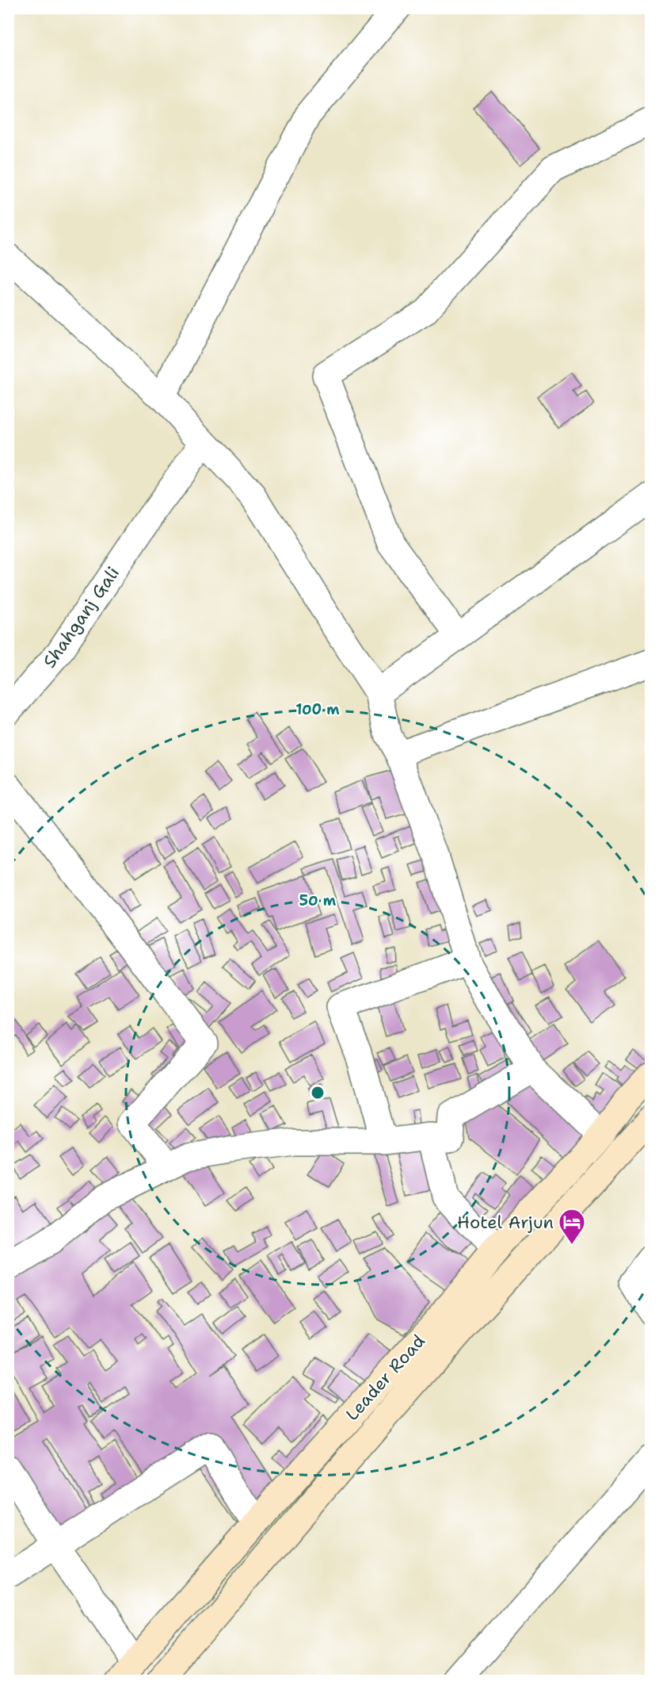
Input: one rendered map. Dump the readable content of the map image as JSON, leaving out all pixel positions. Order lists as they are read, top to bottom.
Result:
{
  "streets": {
    "main road": ["Leader Road"],
    "street": ["Shahganj Gali"]
  },
  "places": {
    "hotel": ["Hotel Arjun"]
  },
  "rings": ["100 m", "50 m"]
}
